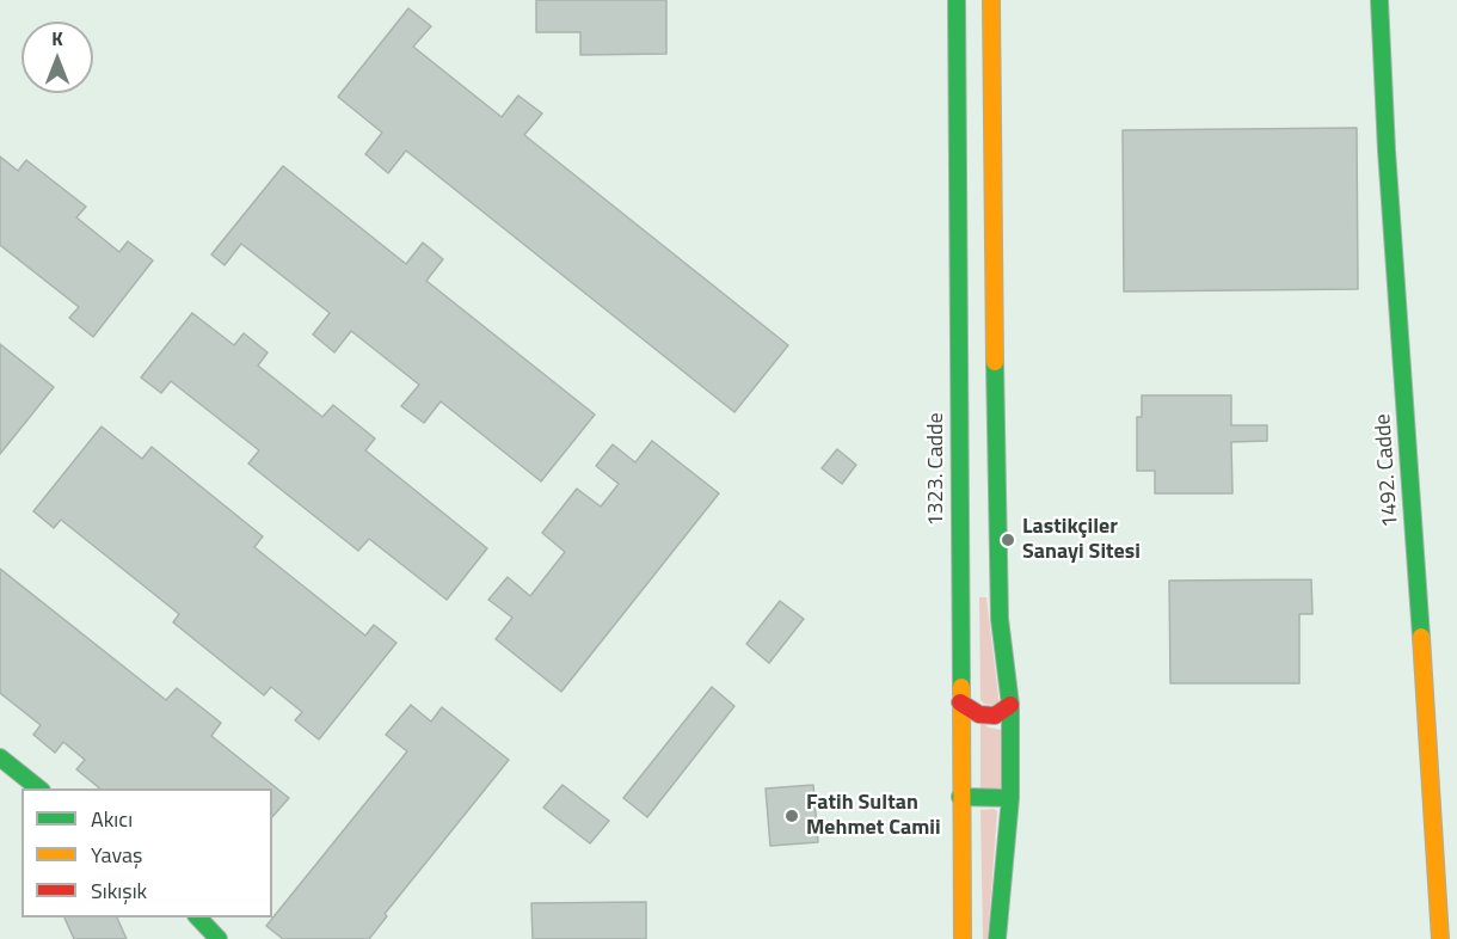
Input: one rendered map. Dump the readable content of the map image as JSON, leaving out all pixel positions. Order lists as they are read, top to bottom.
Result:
{
  "streets": {
    "main road": ["1323. Cadde", "1492. Cadde"]
  },
  "places": ["Lastikçiler Sanayi Sitesi", "Fatih Sultan Mehmet Camii"],
  "legend": ["Akıcı", "Yavaş", "Sıkışık"],
  "north": "top"
}
